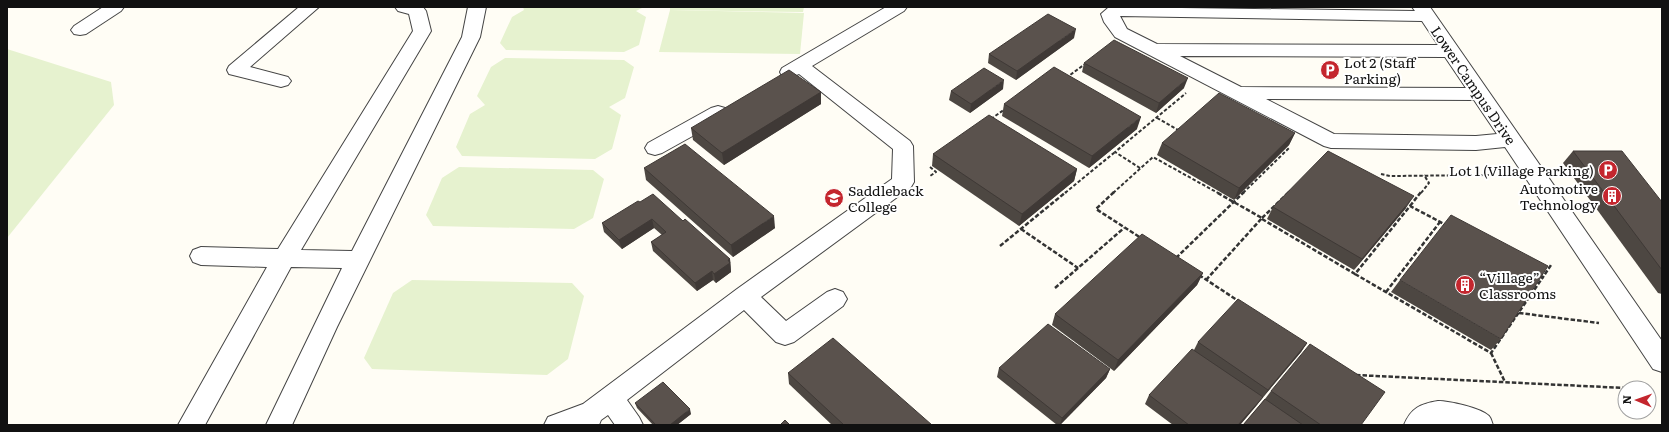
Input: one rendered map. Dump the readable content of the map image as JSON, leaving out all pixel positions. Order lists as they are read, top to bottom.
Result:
{
  "streets": {
    "street": ["Lower Campus Drive"]
  },
  "places": {
    "parking": ["Lot 2 (Staff Parking)", "Lot 1 (Village Parking)"],
    "building": ["Automotive Technology", "“Village” Classrooms"],
    "school or university": ["Saddleback College"]
  },
  "north": "left"
}
